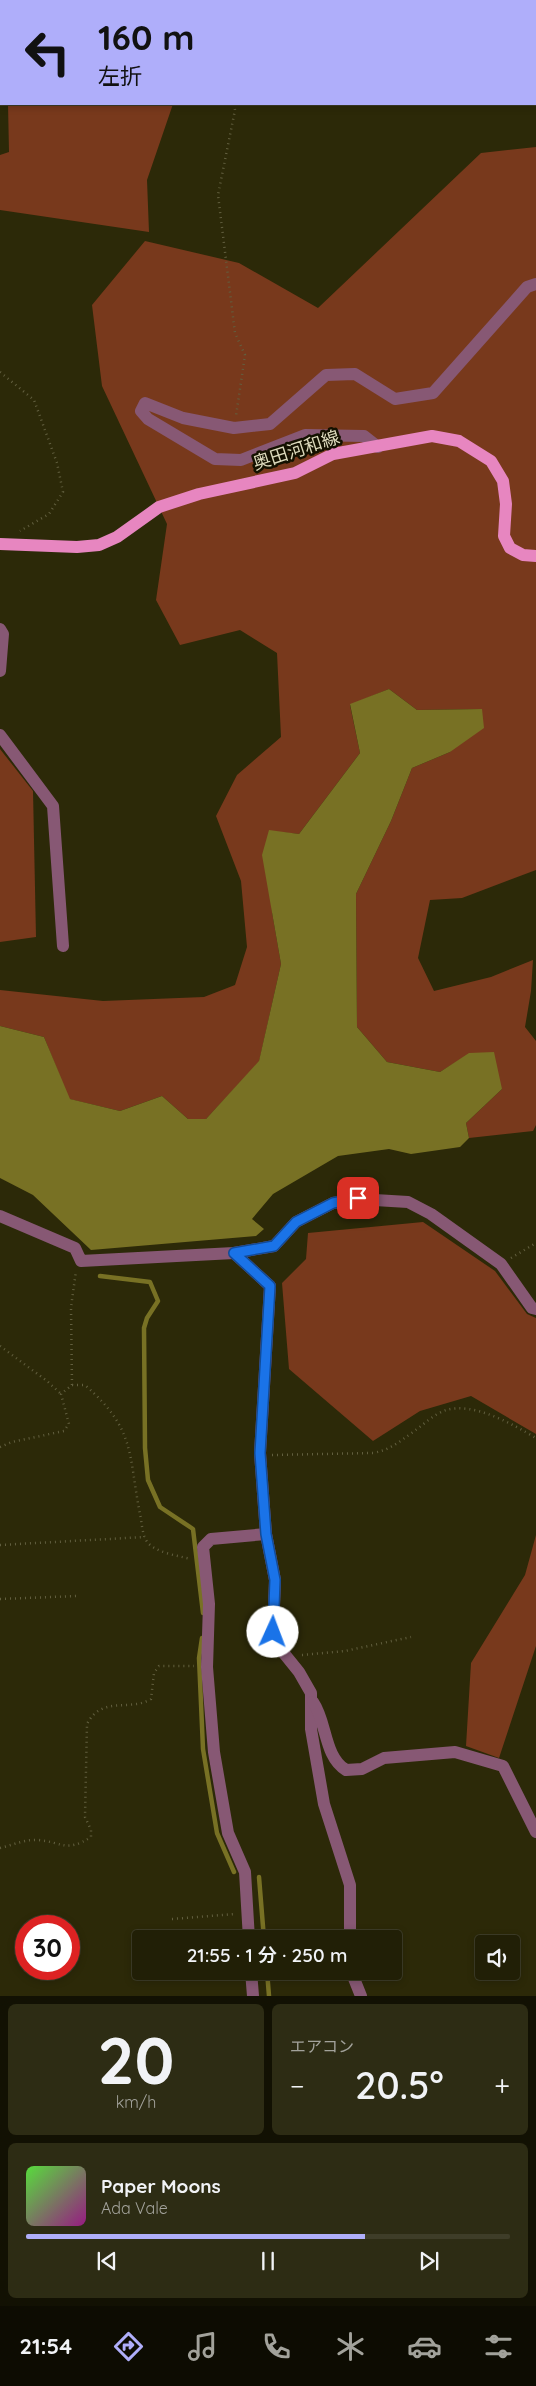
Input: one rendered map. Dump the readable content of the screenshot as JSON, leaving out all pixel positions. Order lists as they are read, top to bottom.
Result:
{
  "streets": {
    "main road": ["奥田河和線"]
  },
  "page": {
    "turn": ["160 m", "左折"],
    "limit": "30",
    "trip": "21:55 · 1 分 · 250 m",
    "tile": [
      ["20", "km/h"],
      "エアコン"
    ],
    "heat": ["−", "20.5°", "+"],
    "song": ["Paper Moons", "Ada Vale"],
    "tabs": "21:54"
  }
}
